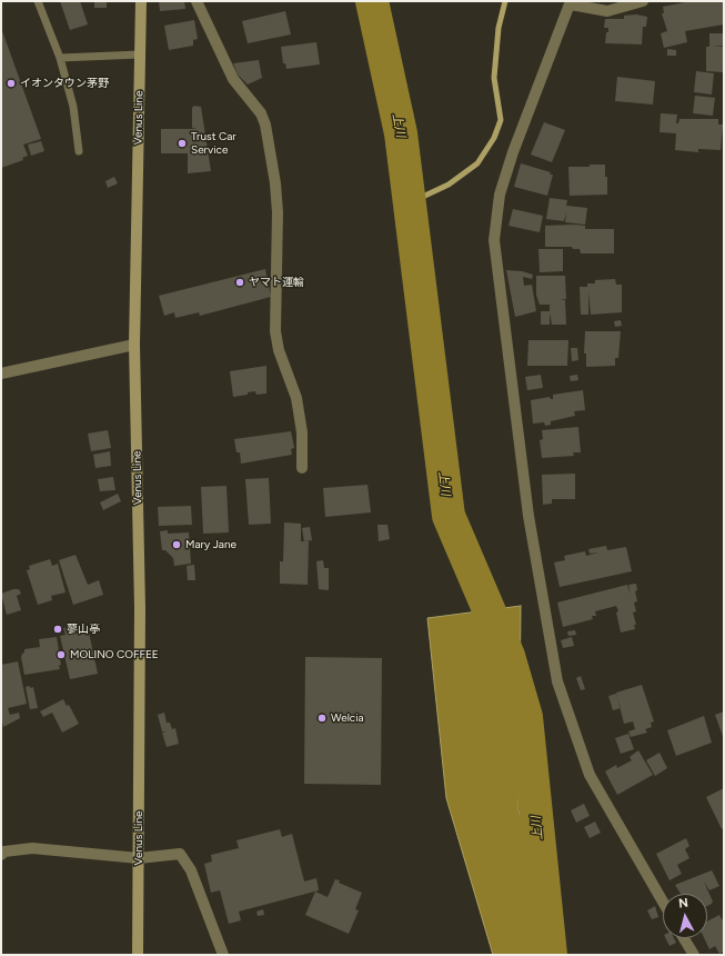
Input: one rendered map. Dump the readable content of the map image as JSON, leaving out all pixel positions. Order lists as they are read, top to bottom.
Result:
{
  "streets": {
    "main road": ["Venus Line"]
  },
  "water": ["上川"],
  "places": [
    "イオンタウン茅野",
    "Trust Car Service",
    "ヤマト運輸",
    "Mary Jane",
    "蓼山亭",
    "MOLINO COFFEE",
    "Welcia"
  ],
  "north": "top"
}
